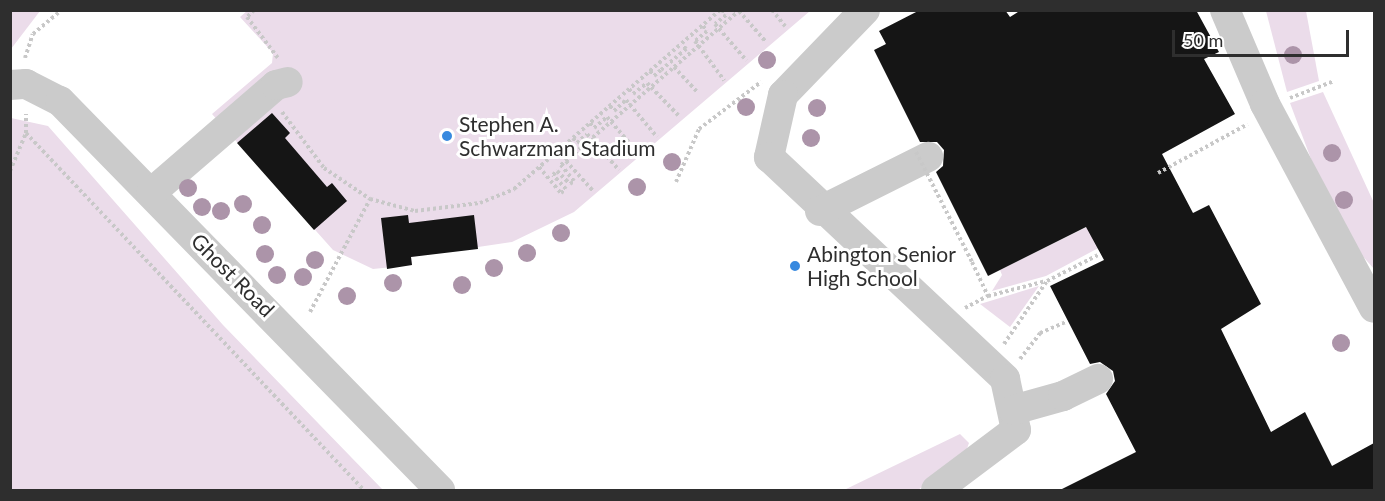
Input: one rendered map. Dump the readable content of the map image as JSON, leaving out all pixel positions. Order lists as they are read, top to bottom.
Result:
{
  "streets": {
    "street": ["Ghost Road"]
  },
  "places": ["Stephen A. Schwarzman Stadium", "Abington Senior High School"],
  "scale_bar": "50 m"
}
